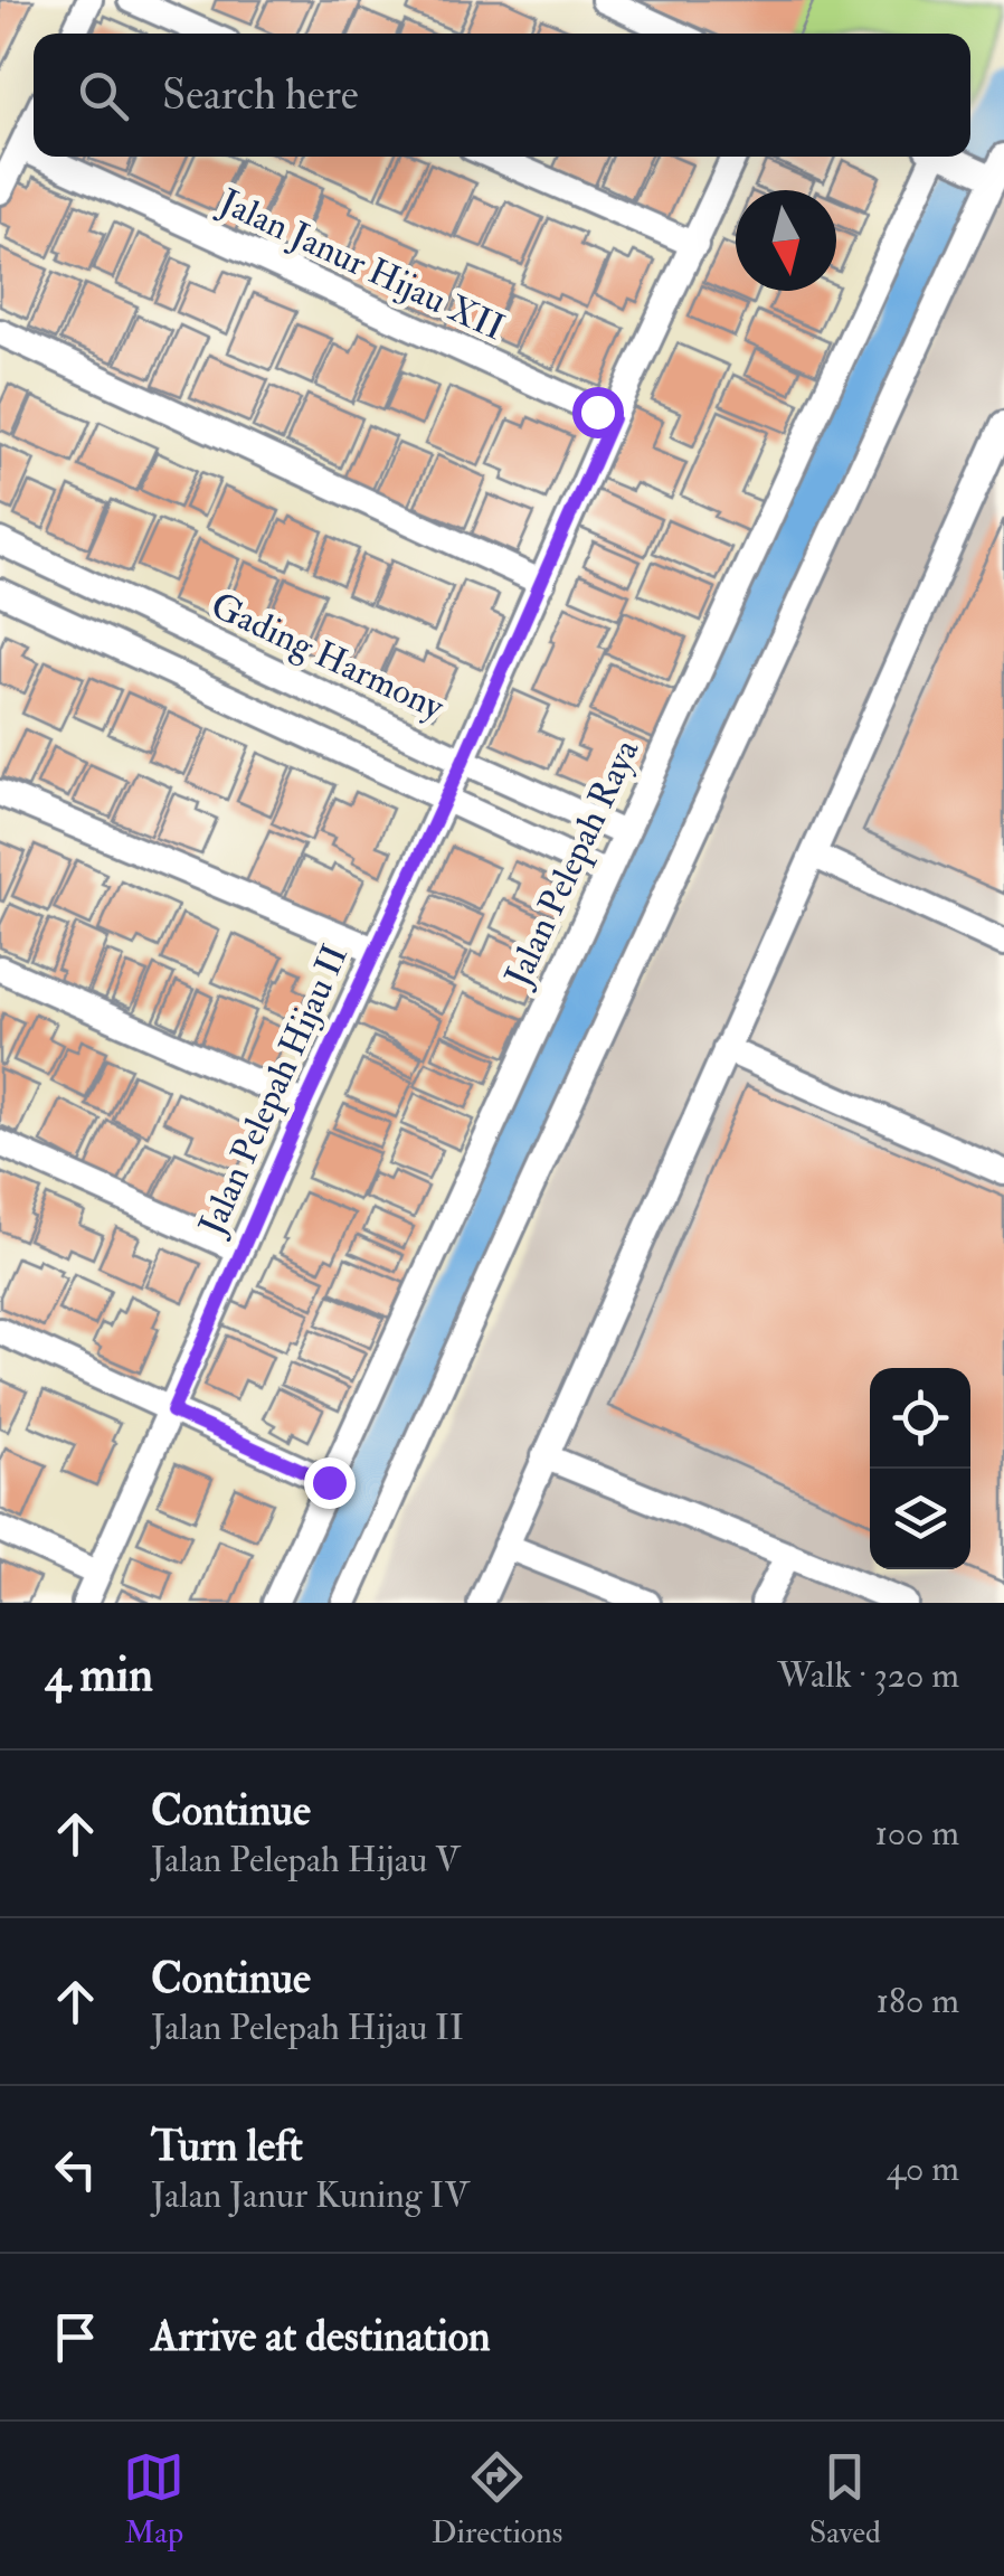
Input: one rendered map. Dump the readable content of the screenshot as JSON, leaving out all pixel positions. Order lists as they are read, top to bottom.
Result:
{
  "streets": {
    "street": [
      "Jalan Janur Hijau XII",
      "Gading Harmony",
      "Jalan Pelepah Raya",
      "Jalan Pelepah Hijau II"
    ]
  },
  "crossings": [
    ["Jalan Janur Hijau XII", "Jalan Pelepah Hijau II"],
    ["Gading Harmony", "Jalan Pelepah Raya"],
    ["Gading Harmony", "Jalan Pelepah Hijau II"]
  ],
  "north": "bottom",
  "page": {
    "search": "Search here",
    "heading": ["4 min", "Walk · 320 m"],
    "list": [
      ["Continue", "Jalan Pelepah Hijau V", "100 m"],
      ["Continue", "Jalan Pelepah Hijau II", "180 m"],
      ["Turn left", "Jalan Janur Kuning IV", "40 m"],
      "Arrive at destination"
    ],
    "nav": ["Map", "Directions", "Saved"]
  }
}
